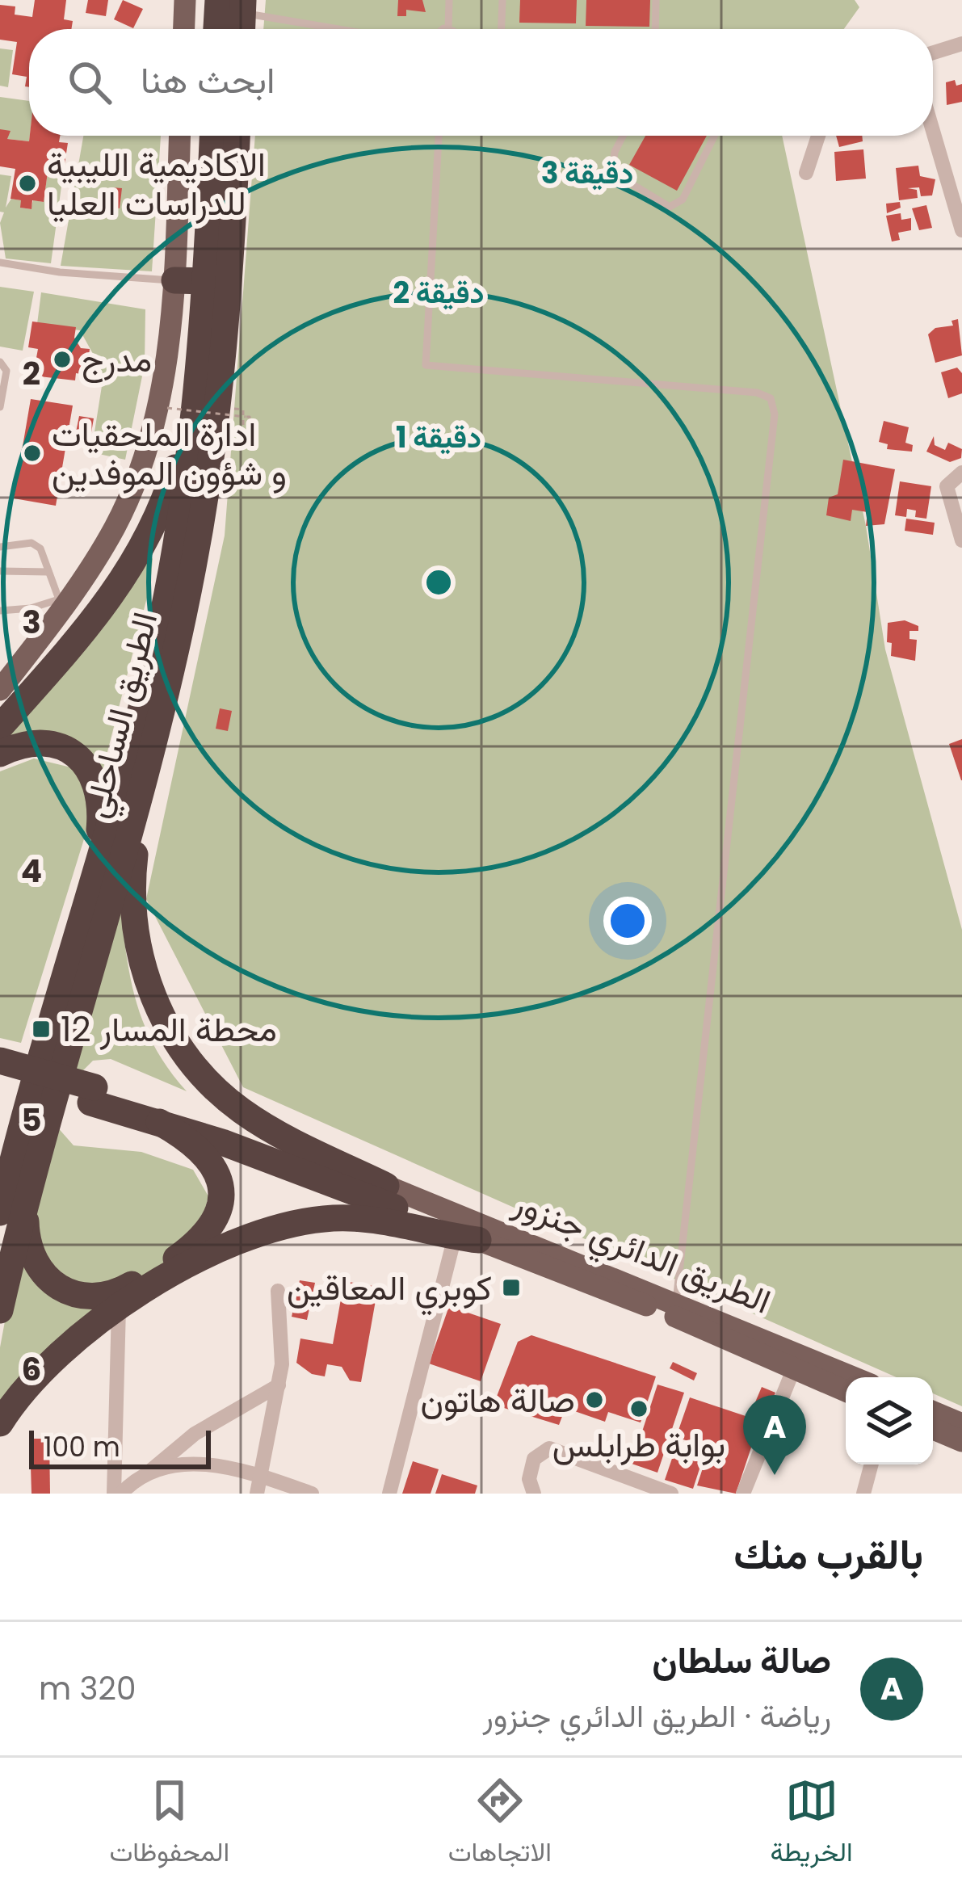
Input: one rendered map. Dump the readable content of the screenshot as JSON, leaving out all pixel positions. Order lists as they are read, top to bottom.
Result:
{
  "streets": {
    "highway": ["الطريق الساحلي"],
    "main road": ["الطريق الدائري جنزور"]
  },
  "places": {
    "other": [
      "الاكاديمية الليبية للدراسات العليا",
      "مدرج",
      "ادارة الملحقيات و شؤون الموفدين",
      "صالة هاتون",
      "بوابة طرابلس"
    ],
    "transit": ["محطة المسار 12", "كوبري المعاقين"]
  },
  "scale_bar": "100 m",
  "page": {
    "search": "ابحث هنا",
    "pins": "A",
    "scale": "100 m",
    "heading": "بالقرب منك",
    "list": [
      {
        "mark": "A",
        "name": "صالة سلطان",
        "note": "رياضة · الطريق الدائري جنزور",
        "value": "320 m"
      }
    ],
    "nav": ["الخريطة", "الاتجاهات", "المحفوظات"]
  },
  "grid": {
    "rows": [
      "2",
      "3",
      "4",
      "5",
      "6"
    ]
  },
  "rings": ["3 دقيقة", "2 دقيقة", "1 دقيقة"]
}
